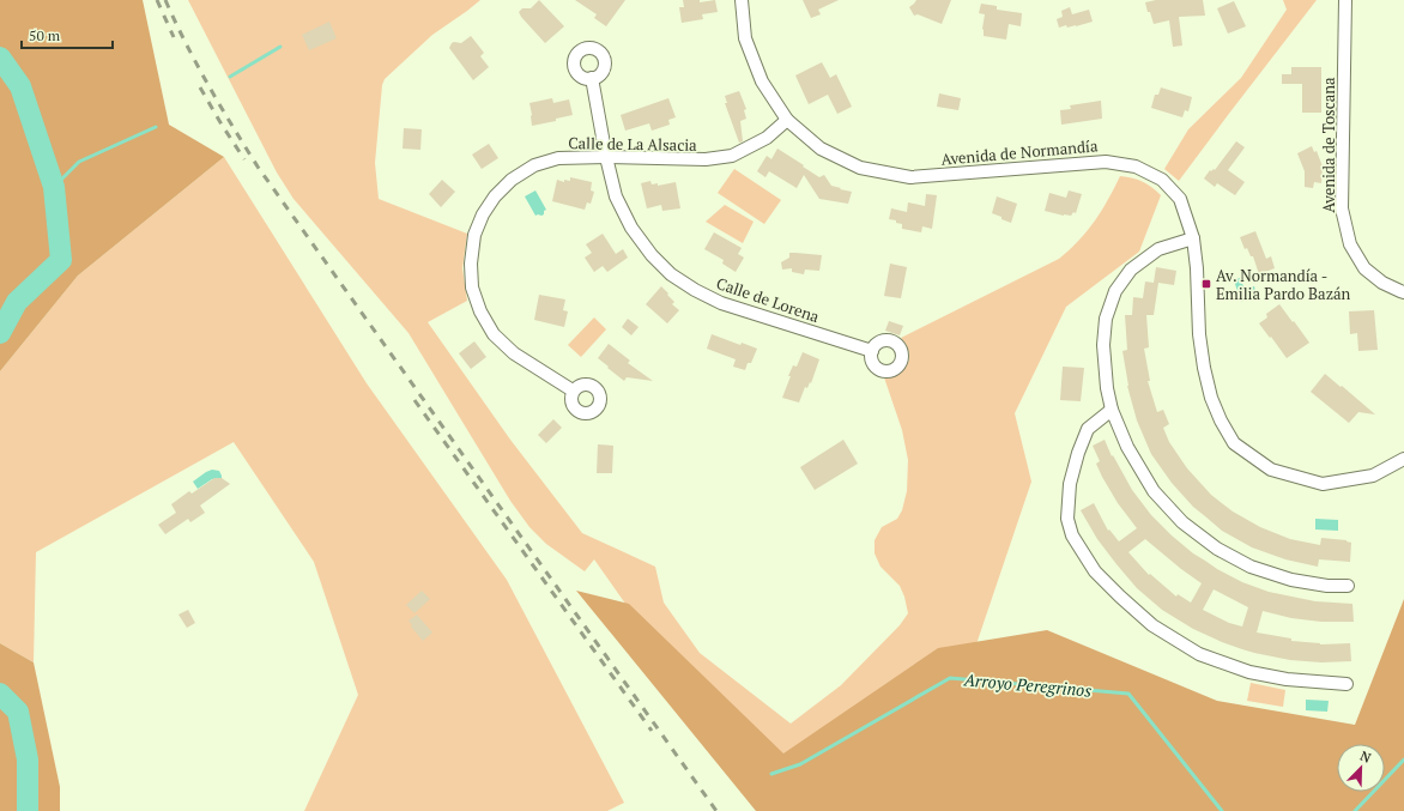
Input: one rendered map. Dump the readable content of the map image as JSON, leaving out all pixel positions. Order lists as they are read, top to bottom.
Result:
{
  "streets": {
    "street": [
      "Calle de La Alsacia",
      "Avenida de Toscana",
      "Avenida de Normandía",
      "Calle de Lorena"
    ]
  },
  "crossings": [
    ["Calle de La Alsacia", "Avenida de Normandía"],
    ["Calle de La Alsacia", "Calle de Lorena"]
  ],
  "water": ["Arroyo Peregrinos"],
  "places": {
    "transit": ["Av. Normandía - Emilia Pardo Bazán"]
  },
  "scale_bar": "50 m",
  "north": "top right"
}
